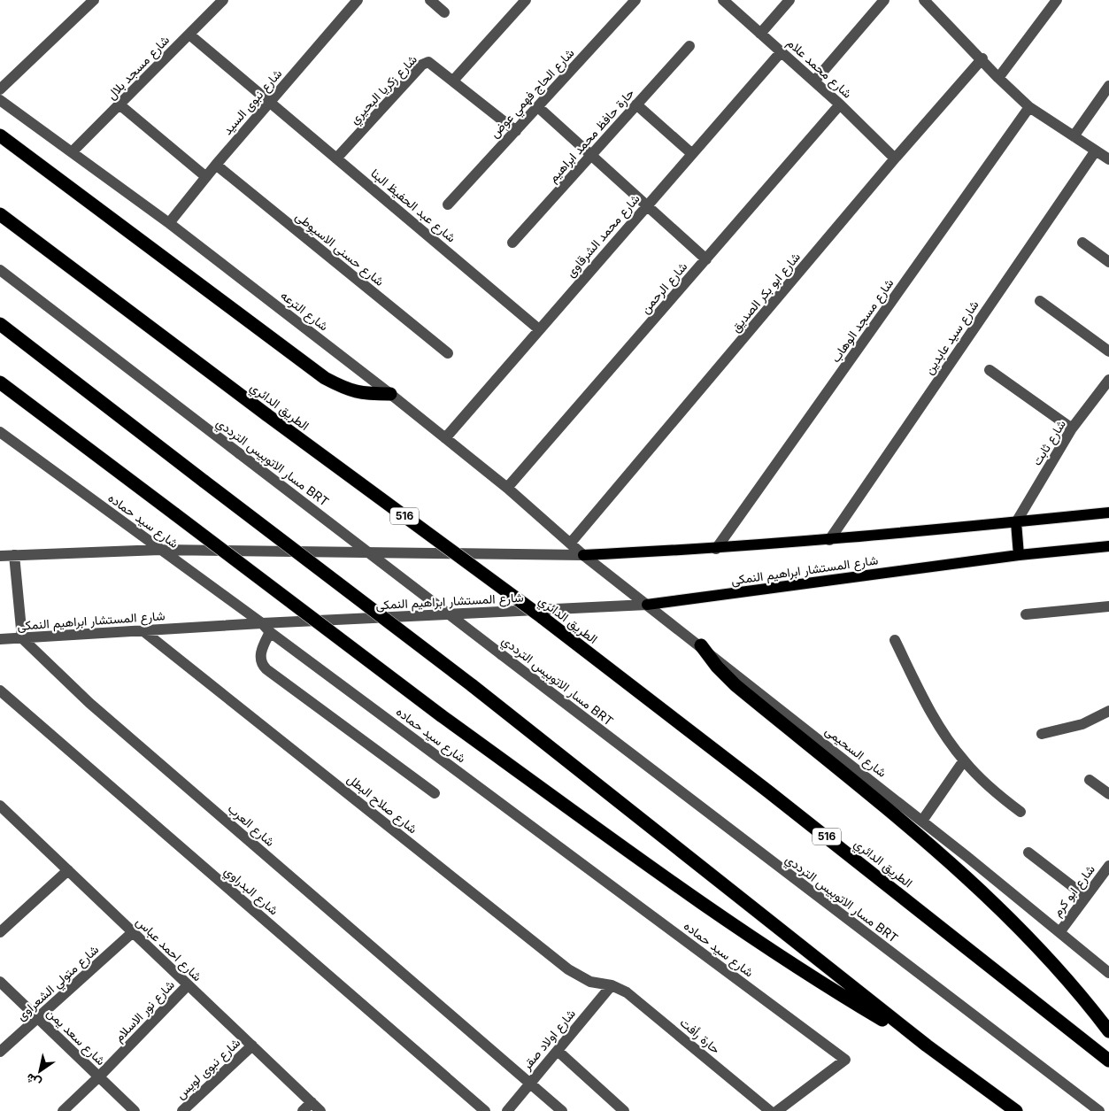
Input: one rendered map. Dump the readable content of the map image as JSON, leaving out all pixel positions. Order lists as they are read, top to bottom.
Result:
{
  "streets": {
    "highway": ["الطريق الدائري", "516"],
    "main road": ["شارع المستشار ابراهيم النمكى"],
    "street": [
      "شارع مسجد بلال",
      "شارع محمد علام",
      "شارع زكريا البحيري",
      "شارع الحاج فهمي عوض",
      "شارع نبوى السيد",
      "حارة حافظ محمد ابراهيم",
      "شارع عبد الحفيظ البنا",
      "شارع محمد الشرقاوى",
      "شارع حسنى الاسيوطى",
      "شارع الرحمن",
      "شارع ابو بكر الصديق",
      "شارع الترعه",
      "شارع مسجد الوهاب",
      "شارع سيد عابدين",
      "شارع ثابت",
      "مسار الاتوبيس الترددي BRT",
      "شارع سيد حماده",
      "شارع السحيمى",
      "شارع صلاح البطل",
      "شارع العرب",
      "شارع البدراوي",
      "شارع ابو كرم",
      "شارع احمد عباس",
      "شارع متولي الشعراوى",
      "شارع نور الاسلام",
      "حارة رأفت",
      "شارع سعد يمن",
      "شارع اولاد صقر",
      "شارع نبوى لويس"
    ]
  },
  "crossings": [
    ["شارع مسجد بلال", "شارع عبد الحفيظ البنا"],
    ["شارع مسجد بلال", "شارع الترعه"],
    ["شارع محمد علام", "شارع محمد الشرقاوى"],
    ["شارع محمد علام", "شارع الرحمن"],
    ["شارع محمد علام", "شارع ابو بكر الصديق"],
    ["شارع زكريا البحيري", "شارع الحاج فهمي عوض"],
    ["شارع زكريا البحيري", "شارع عبد الحفيظ البنا"],
    ["شارع نبوى السيد", "شارع عبد الحفيظ البنا"],
    ["شارع نبوى السيد", "شارع حسنى الاسيوطى"],
    ["شارع نبوى السيد", "شارع الترعه"],
    ["شارع عبد الحفيظ البنا", "شارع محمد الشرقاوى"],
    ["شارع محمد الشرقاوى", "شارع الترعه"],
    ["شارع الرحمن", "شارع الترعه"],
    ["شارع ابو بكر الصديق", "شارع الترعه"],
    ["شارع الترعه", "شارع المستشار ابراهيم النمكى"],
    ["شارع الترعه", "شارع السحيمى"],
    ["شارع مسجد الوهاب", "شارع المستشار ابراهيم النمكى"],
    ["شارع سيد عابدين", "شارع المستشار ابراهيم النمكى"],
    ["شارع ثابت", "شارع المستشار ابراهيم النمكى"],
    ["شارع سيد حماده", "شارع المستشار ابراهيم النمكى"],
    ["شارع سيد حماده", "حارة رأفت"],
    ["شارع المستشار ابراهيم النمكى", "شارع السحيمى"],
    ["شارع المستشار ابراهيم النمكى", "شارع صلاح البطل"],
    ["شارع المستشار ابراهيم النمكى", "شارع العرب"],
    ["شارع السحيمى", "شارع ابو كرم"],
    ["شارع صلاح البطل", "حارة رأفت"],
    ["شارع صلاح البطل", "شارع اولاد صقر"],
    ["شارع العرب", "شارع اولاد صقر"],
    ["شارع احمد عباس", "شارع متولي الشعراوى"],
    ["شارع احمد عباس", "شارع نور الاسلام"],
    ["شارع احمد عباس", "شارع نبوى لويس"],
    ["شارع متولي الشعراوى", "شارع سعد يمن"],
    ["شارع نور الاسلام", "شارع سعد يمن"],
    ["حارة رأفت", "شارع اولاد صقر"]
  ],
  "north": "bottom left"
}
